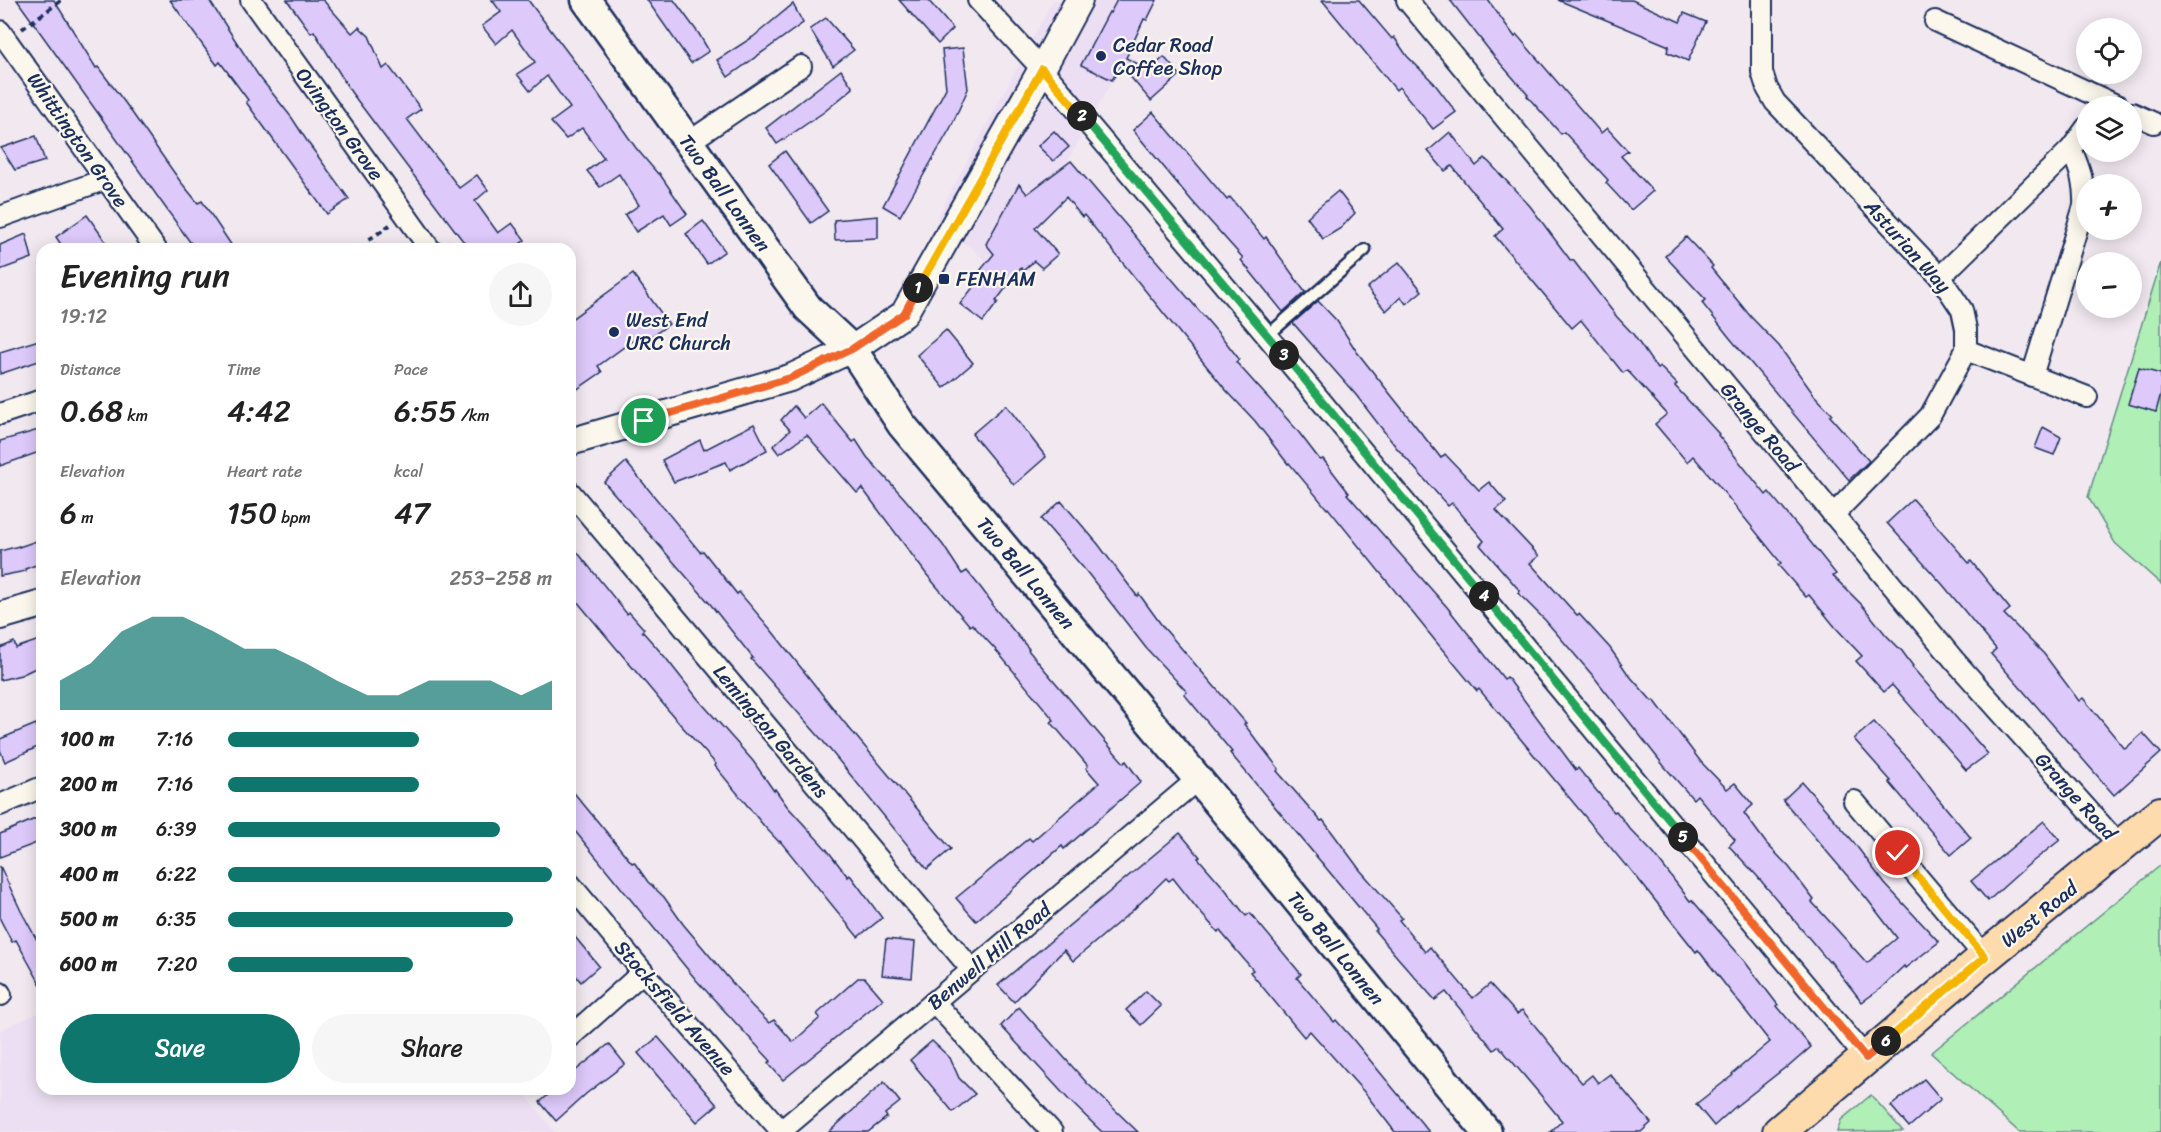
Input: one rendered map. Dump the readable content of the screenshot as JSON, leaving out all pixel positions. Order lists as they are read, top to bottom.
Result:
{
  "streets": {
    "main road": ["Two Ball Lonnen", "West Road"],
    "street": [
      "Ovington Grove",
      "Whittington Grove",
      "Asturian Way",
      "Grange Road",
      "Lemington Gardens",
      "Benwell Hill Road",
      "Stocksfield Avenue"
    ]
  },
  "crossings": [
    ["Two Ball Lonnen", "Benwell Hill Road"],
    ["Grange Road", "West Road"],
    ["Lemington Gardens", "Benwell Hill Road"],
    ["Benwell Hill Road", "Stocksfield Avenue"]
  ],
  "places": {
    "other": ["Cedar Road Coffee Shop", "West End URC Church"],
    "transit": ["FENHAM"]
  },
  "page": {
    "map_buttons": ["+", "−"],
    "pins": [
      "2",
      "1",
      "3",
      "4",
      "5",
      "6"
    ],
    "heading": ["Evening run", "19:12"],
    "stats": [
      ["Distance", "0.68 km"],
      ["Time", "4:42"],
      ["Pace", "6:55 /km"],
      ["Elevation", "6 m"],
      ["Heart rate", "150 bpm"],
      ["kcal", "47"]
    ],
    "chart": ["Elevation", "253–258 m"],
    "list": [
      {
        "name": "100 m",
        "note": "7:16"
      },
      {
        "name": "200 m",
        "note": "7:16"
      },
      {
        "name": "300 m",
        "note": "6:39"
      },
      {
        "name": "400 m",
        "note": "6:22"
      },
      {
        "name": "500 m",
        "note": "6:35"
      },
      {
        "name": "600 m",
        "note": "7:20"
      }
    ],
    "buttons": ["Save", "Share"]
  }
}
